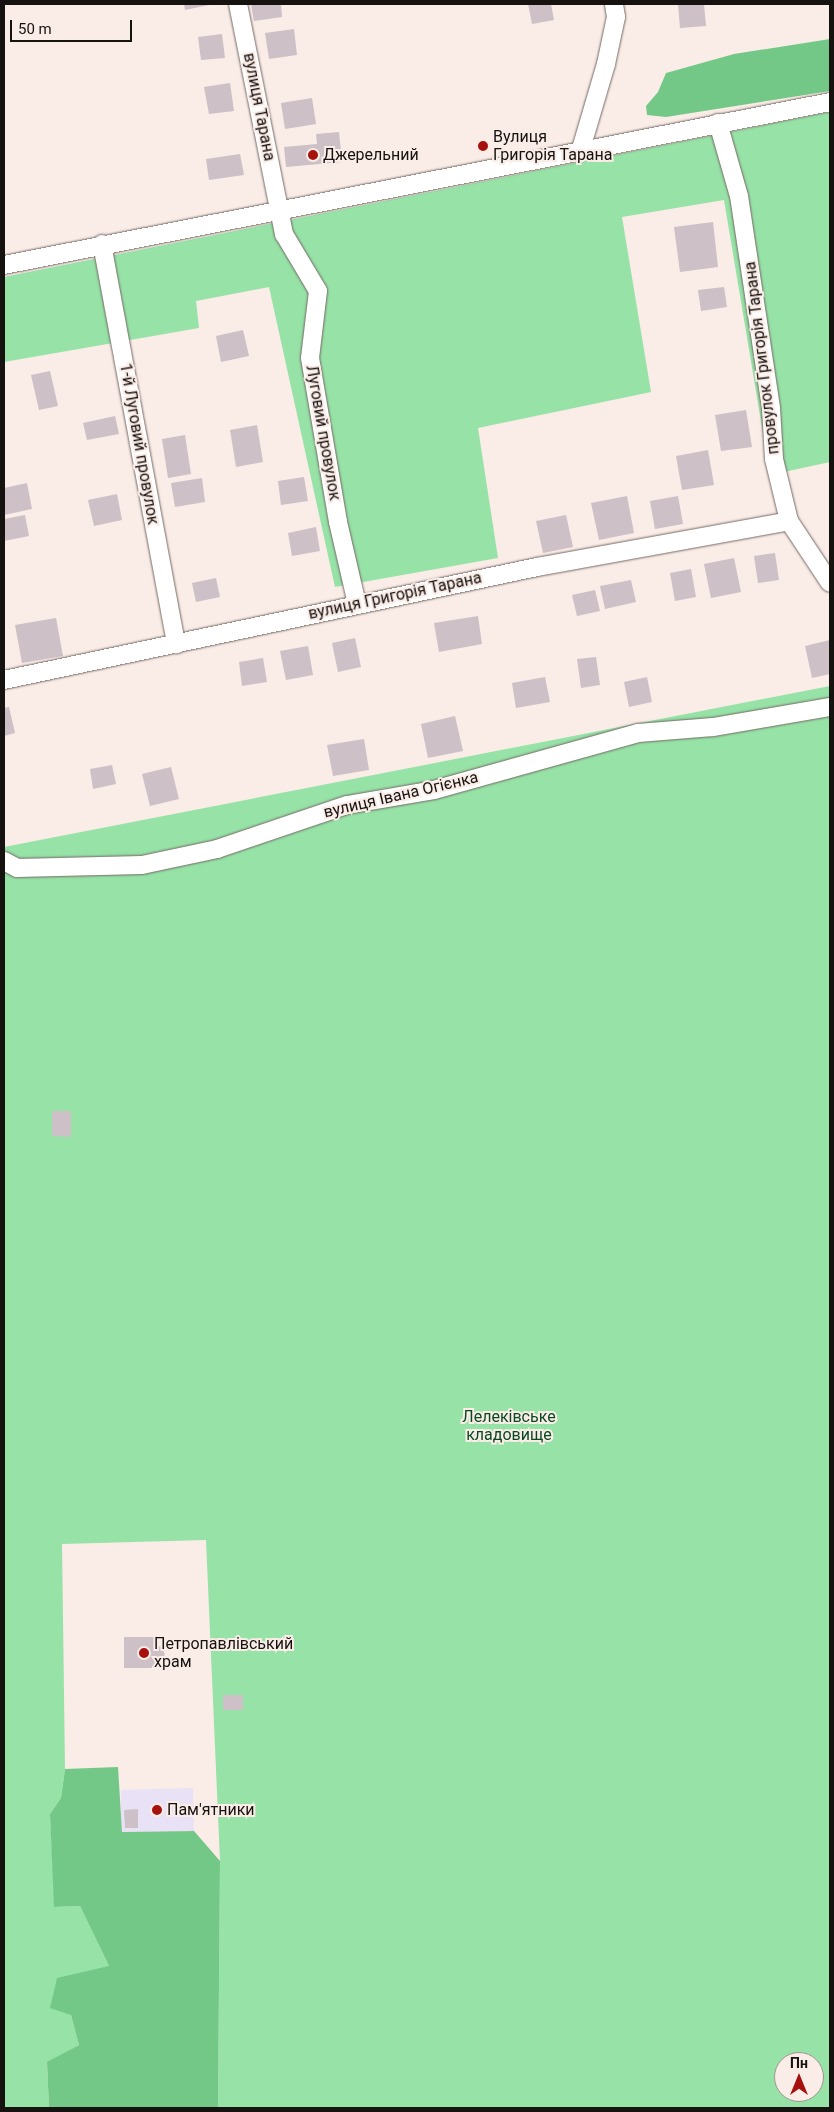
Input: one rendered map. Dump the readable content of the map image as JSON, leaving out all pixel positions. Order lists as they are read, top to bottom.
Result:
{
  "streets": {
    "street": [
      "вулиця Тарана",
      "провулок Григорія Тарана",
      "Луговий провулок",
      "1-й Луговий провулок",
      "вулиця Григорія Тарана",
      "вулиця Івана Огієнка"
    ]
  },
  "crossings": [
    ["вулиця Тарана", "Луговий провулок"],
    ["провулок Григорія Тарана", "вулиця Григорія Тарана"],
    ["Луговий провулок", "вулиця Григорія Тарана"],
    ["1-й Луговий провулок", "вулиця Григорія Тарана"]
  ],
  "parks": ["Лелеківське кладовище"],
  "places": [
    "Вулиця Григорія Тарана",
    "Джерельний",
    "Петропавлівський храм",
    "Пам'ятники"
  ],
  "scale_bar": "50 m",
  "north": "top"
}
